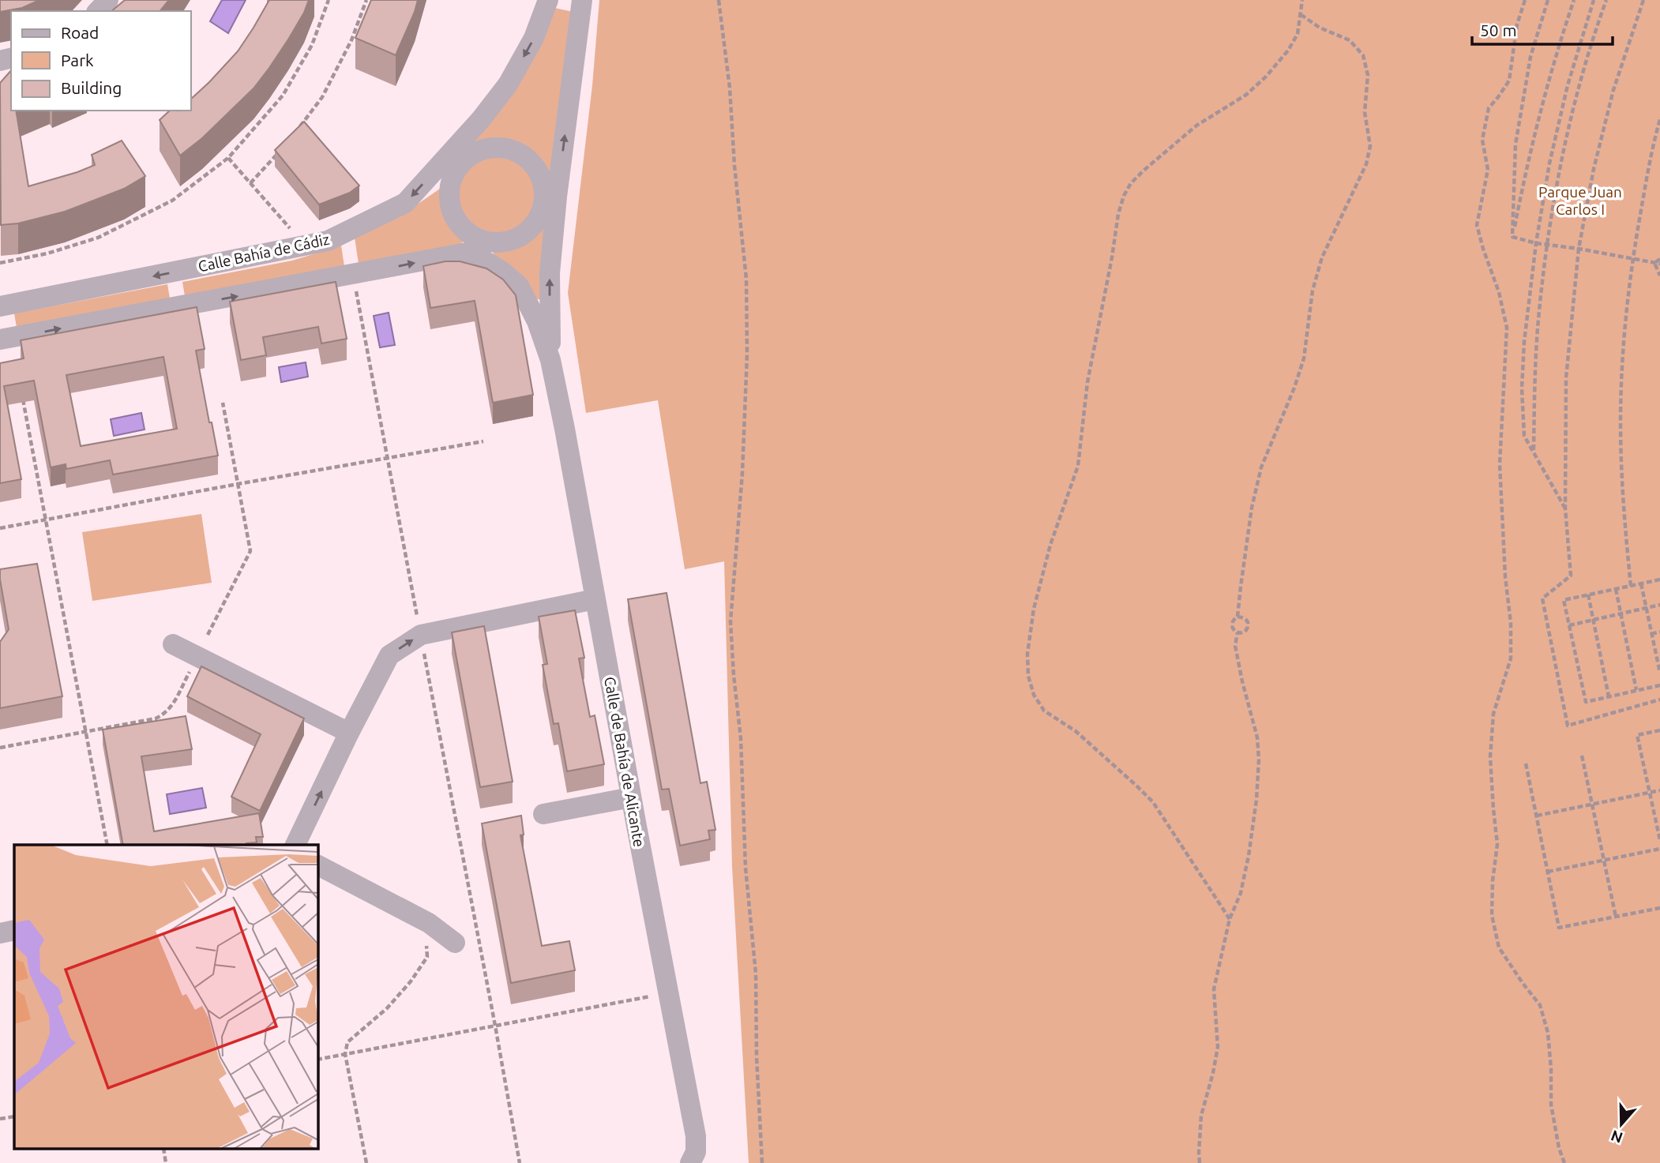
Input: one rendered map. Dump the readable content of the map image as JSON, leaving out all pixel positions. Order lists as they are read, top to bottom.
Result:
{
  "streets": {
    "street": ["Calle Bahía de Cádiz", "Calle de Bahía de Alicante"]
  },
  "crossings": [
    ["Calle Bahía de Cádiz", "Calle de Bahía de Alicante"]
  ],
  "parks": ["Parque Juan Carlos I"],
  "legend": ["Road", "Park", "Building"],
  "scale_bar": "50 m",
  "north": "bottom"
}
